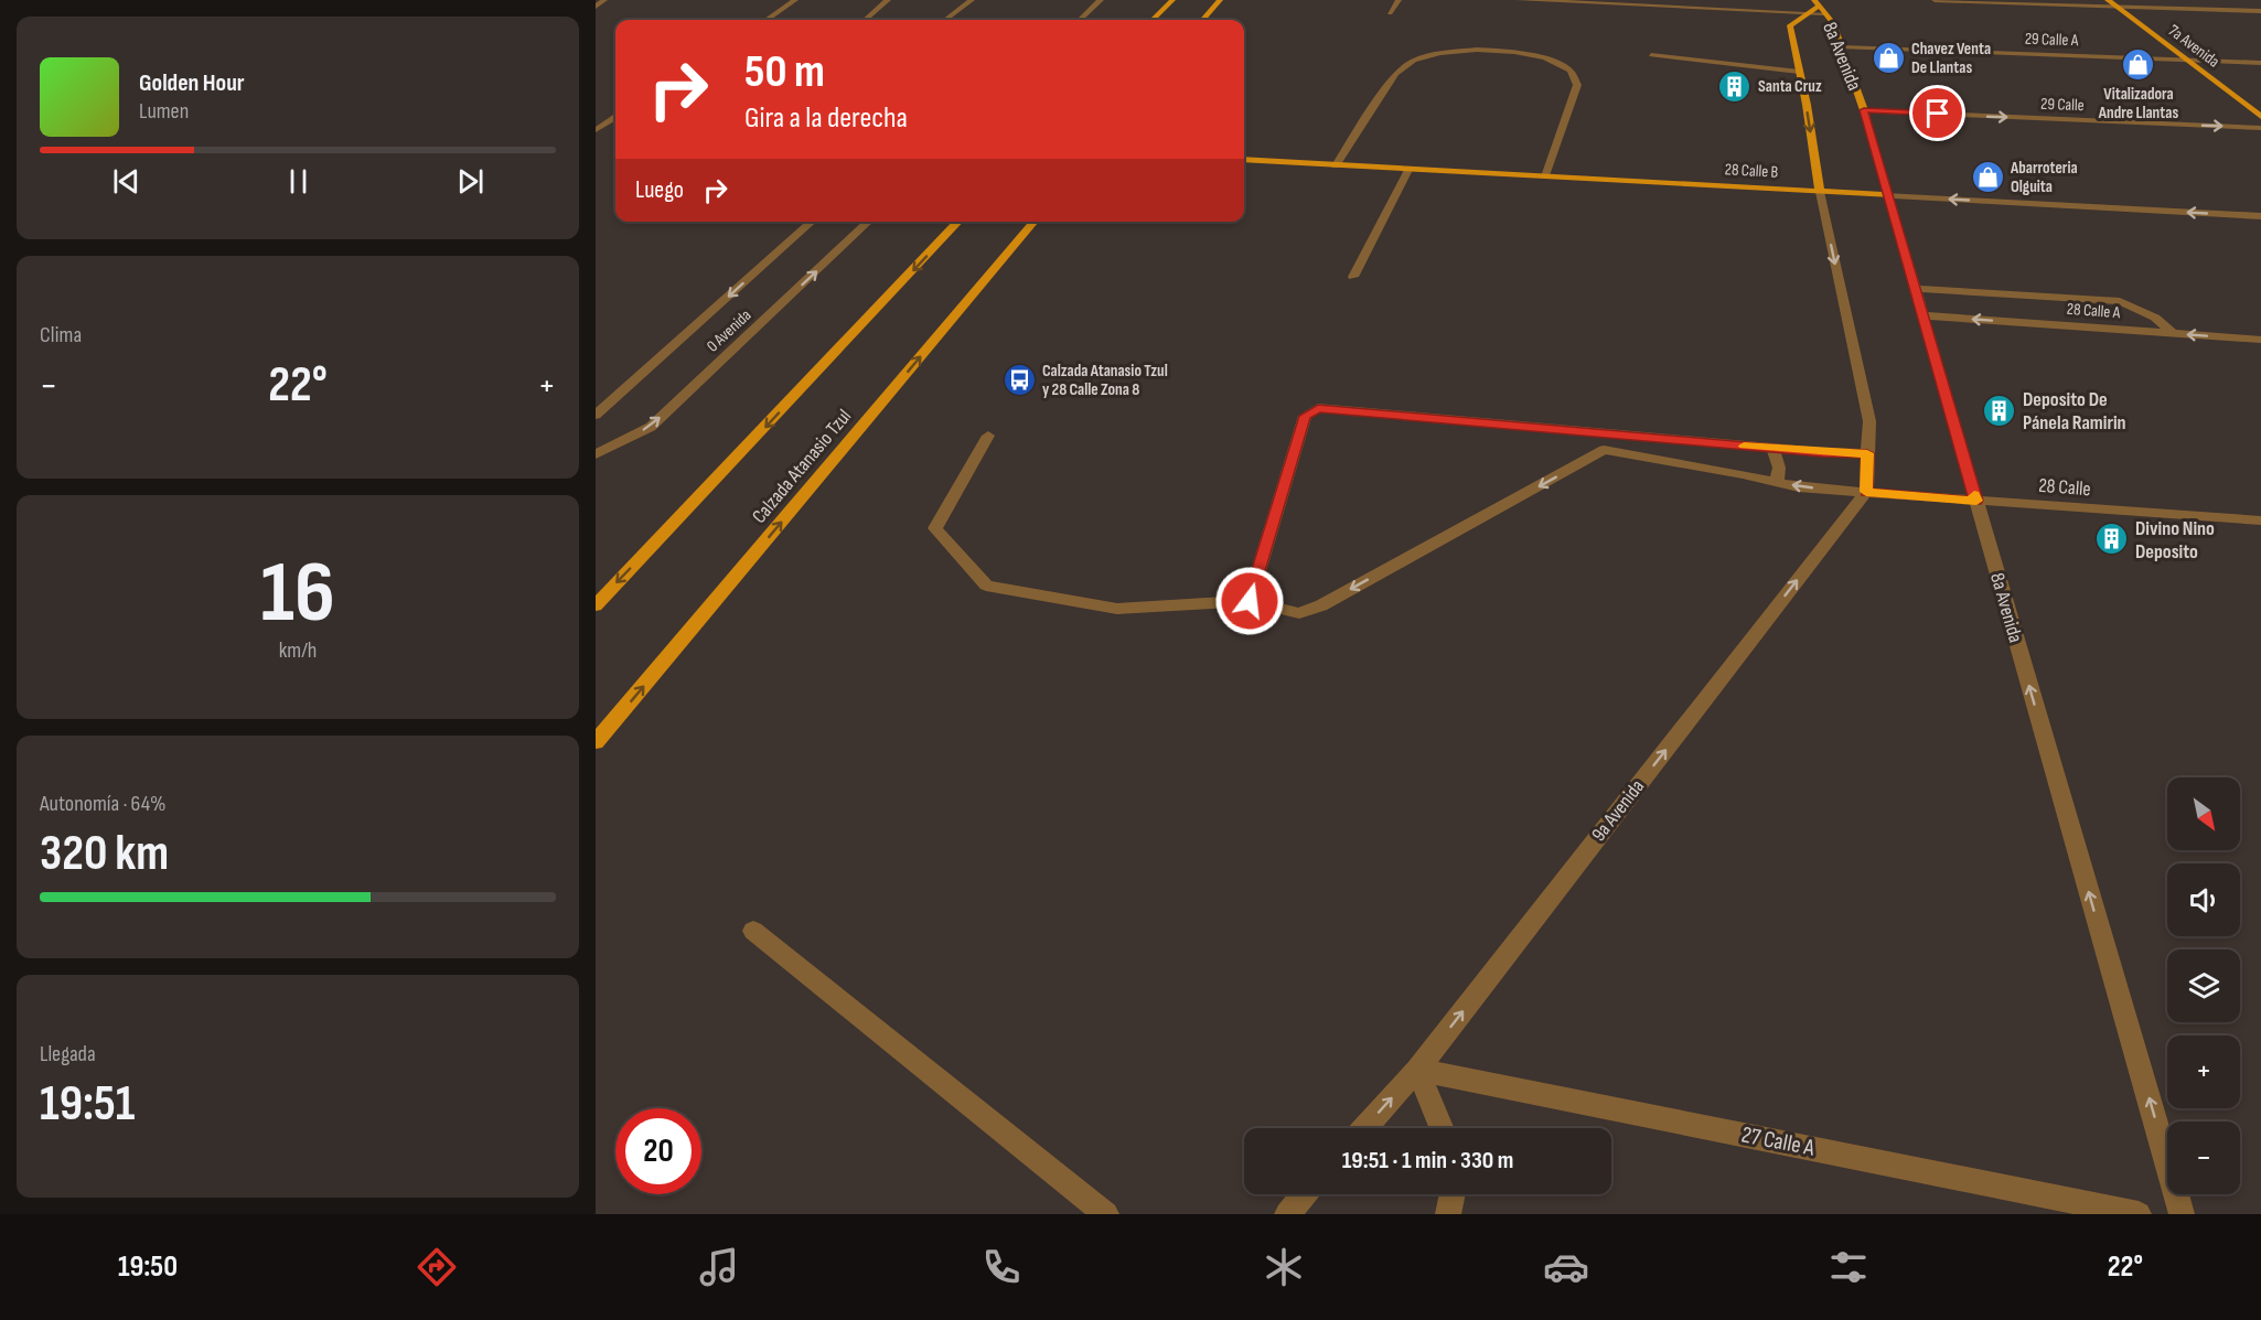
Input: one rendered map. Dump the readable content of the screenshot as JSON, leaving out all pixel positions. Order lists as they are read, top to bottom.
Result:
{
  "streets": {
    "main road": [
      "7a Avenida",
      "8a Avenida",
      "28 Calle B",
      "Calzada Atanasio Tzul"
    ],
    "street": [
      "29 Calle A",
      "29 Calle",
      "28 Calle A",
      "0 Avenida",
      "28 Calle",
      "9a Avenida",
      "27 Calle A"
    ]
  },
  "crossings": [
    ["29 Calle A", "7a Avenida"],
    ["29 Calle A", "8a Avenida"],
    ["8a Avenida", "29 Calle"],
    ["8a Avenida", "28 Calle B"],
    ["8a Avenida", "28 Calle A"],
    ["8a Avenida", "28 Calle"],
    ["8a Avenida", "9a Avenida"],
    ["28 Calle", "9a Avenida"],
    ["9a Avenida", "27 Calle A"]
  ],
  "one_way": ["28 Calle B", "28 Calle", "9a Avenida"],
  "places": {
    "shop": ["Chavez Venta De Llantas", "Vitalizadora Andre Llantas", "Abarroteria Olguita"],
    "building": ["Santa Cruz", "Deposito De Pánela Ramirin", "Divino Nino Deposito"],
    "bus stop": ["Calzada Atanasio Tzul y 28 Calle Zona 8"]
  },
  "north": "bottom right",
  "page": {
    "turn": ["50 m", "Gira a la derecha"],
    "song": ["Golden Hour", "Lumen"],
    "then": "Luego",
    "tile": [
      "Clima",
      ["16", "km/h"],
      ["Autonomía · 64%", "320 km"],
      ["Llegada", "19:51"]
    ],
    "heat": ["−", "22°", "+"],
    "map_buttons": ["+", "−"],
    "limit": "20",
    "trip": "19:51 · 1 min · 330 m",
    "tabs": ["19:50", "22°"]
  }
}
